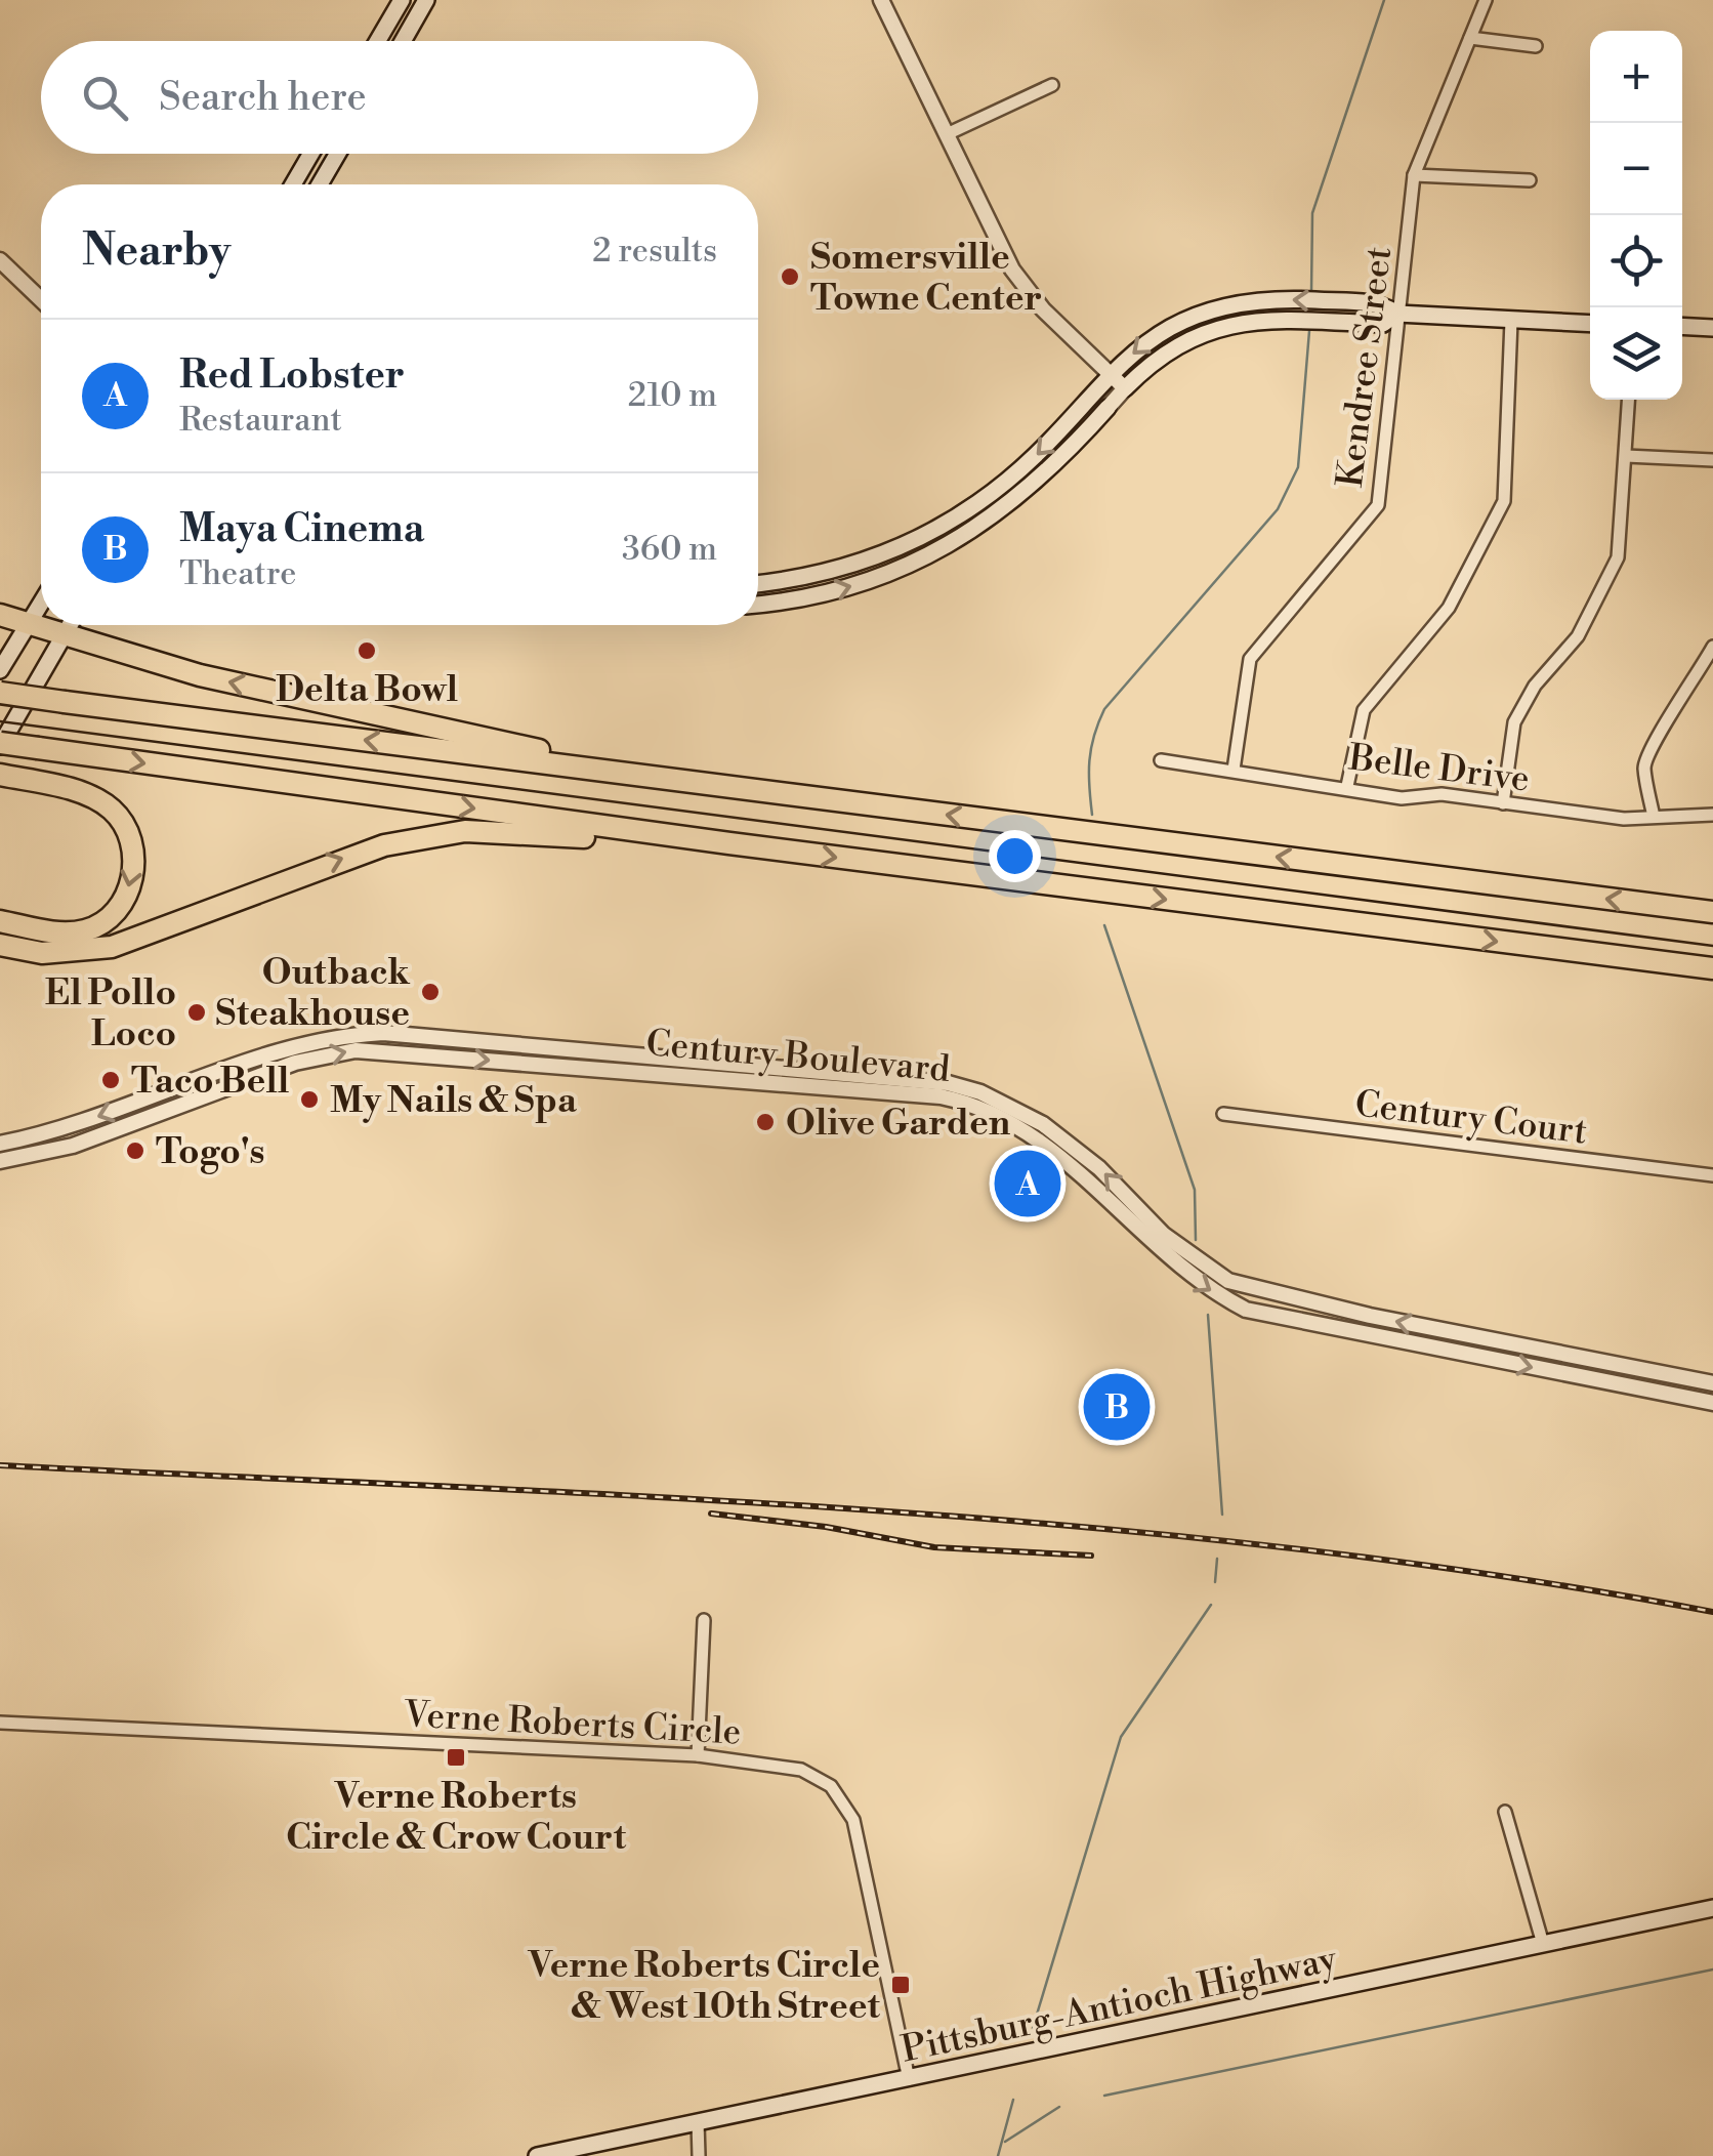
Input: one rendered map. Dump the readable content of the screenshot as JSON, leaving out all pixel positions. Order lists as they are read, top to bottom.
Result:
{
  "streets": {
    "main road": ["Pittsburg-Antioch Highway"],
    "street": [
      "Kendree Street",
      "Belle Drive",
      "Century Boulevard",
      "Century Court",
      "Verne Roberts Circle"
    ]
  },
  "crossings": [
    ["Kendree Street", "Belle Drive"],
    ["Verne Roberts Circle", "Pittsburg-Antioch Highway"]
  ],
  "places": {
    "other": [
      "Somersville Towne Center",
      "Delta Bowl",
      "Outback Steakhouse",
      "El Pollo Loco",
      "Taco Bell",
      "My Nails & Spa",
      "Olive Garden",
      "Togo's"
    ],
    "transit": ["Verne Roberts Circle & Crow Court", "Verne Roberts Circle & West 10th Street"]
  },
  "page": {
    "map_buttons": ["+", "−"],
    "search": "Search here",
    "heading": ["Nearby", "2 results"],
    "list": [
      {
        "mark": "A",
        "name": "Red Lobster",
        "note": "Restaurant",
        "value": "210 m"
      },
      {
        "mark": "B",
        "name": "Maya Cinema",
        "note": "Theatre",
        "value": "360 m"
      }
    ],
    "pins": ["A", "B"]
  }
}
